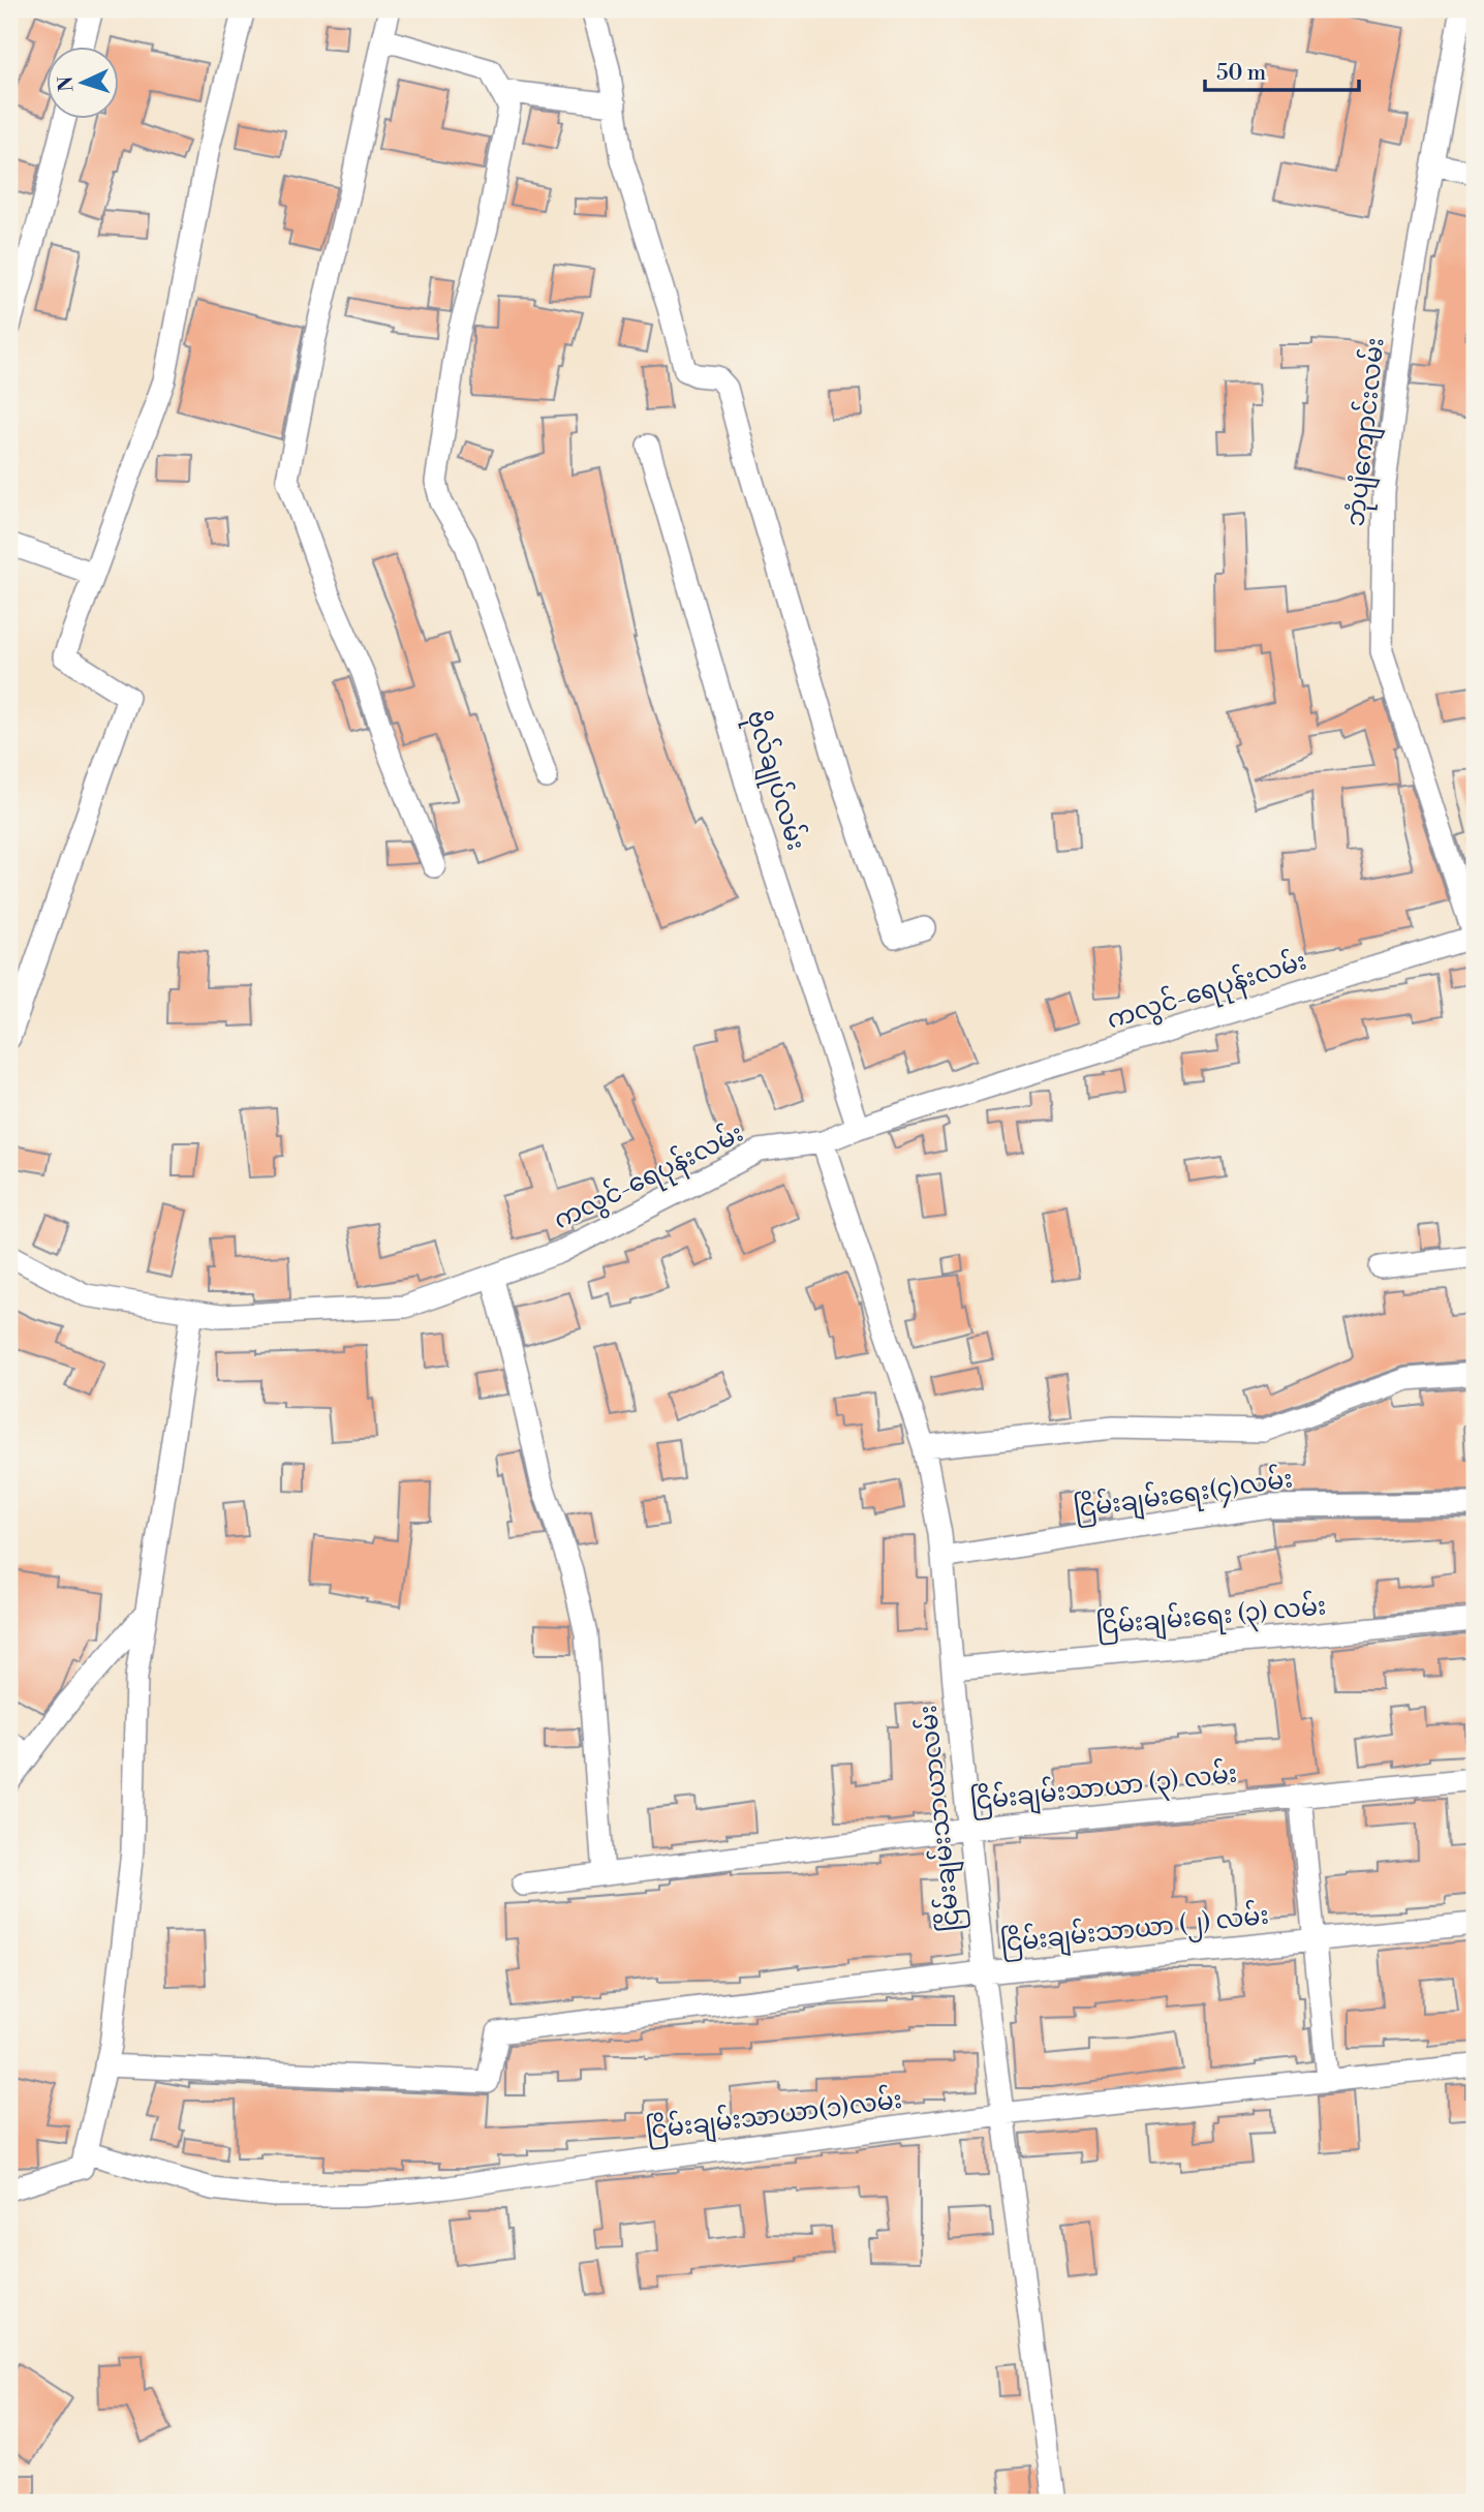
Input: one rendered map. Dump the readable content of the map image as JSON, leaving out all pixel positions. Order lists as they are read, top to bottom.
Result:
{
  "streets": {
    "street": [
      "ဘုံပျံကျောင်းလမ်း",
      "ဗိုလ်ချုပ်လမ်း",
      "ကလွင်-ရေပုန်းလမ်း",
      "ငြိမ်းချမ်းရေး(၄)လမ်း",
      "ငြိမ်းချမ်းရေး (၃) လမ်း",
      "ငြိမ်းချမ်းသာယာ (၃) လမ်း",
      "ငြိမ်းချမ်းသာယာလမ်း",
      "ငြိမ်းချမ်းသာယာ (၂) လမ်း",
      "ငြိမ်းချမ်းသာယာ(၁)လမ်း"
    ]
  },
  "crossings": [
    ["ဘုံပျံကျောင်းလမ်း", "ကလွင်-ရေပုန်းလမ်း"],
    ["ဗိုလ်ချုပ်လမ်း", "ကလွင်-ရေပုန်းလမ်း"],
    ["ကလွင်-ရေပုန်းလမ်း", "ငြိမ်းချမ်းသာယာလမ်း"],
    ["ငြိမ်းချမ်းရေး(၄)လမ်း", "ငြိမ်းချမ်းသာယာလမ်း"],
    ["ငြိမ်းချမ်းရေး (၃) လမ်း", "ငြိမ်းချမ်းသာယာလမ်း"],
    ["ငြိမ်းချမ်းသာယာ (၃) လမ်း", "ငြိမ်းချမ်းသာယာလမ်း"],
    ["ငြိမ်းချမ်းသာယာလမ်း", "ငြိမ်းချမ်းသာယာ (၂) လမ်း"],
    ["ငြိမ်းချမ်းသာယာလမ်း", "ငြိမ်းချမ်းသာယာ(၁)လမ်း"]
  ],
  "scale_bar": "50 m",
  "north": "left"
}
